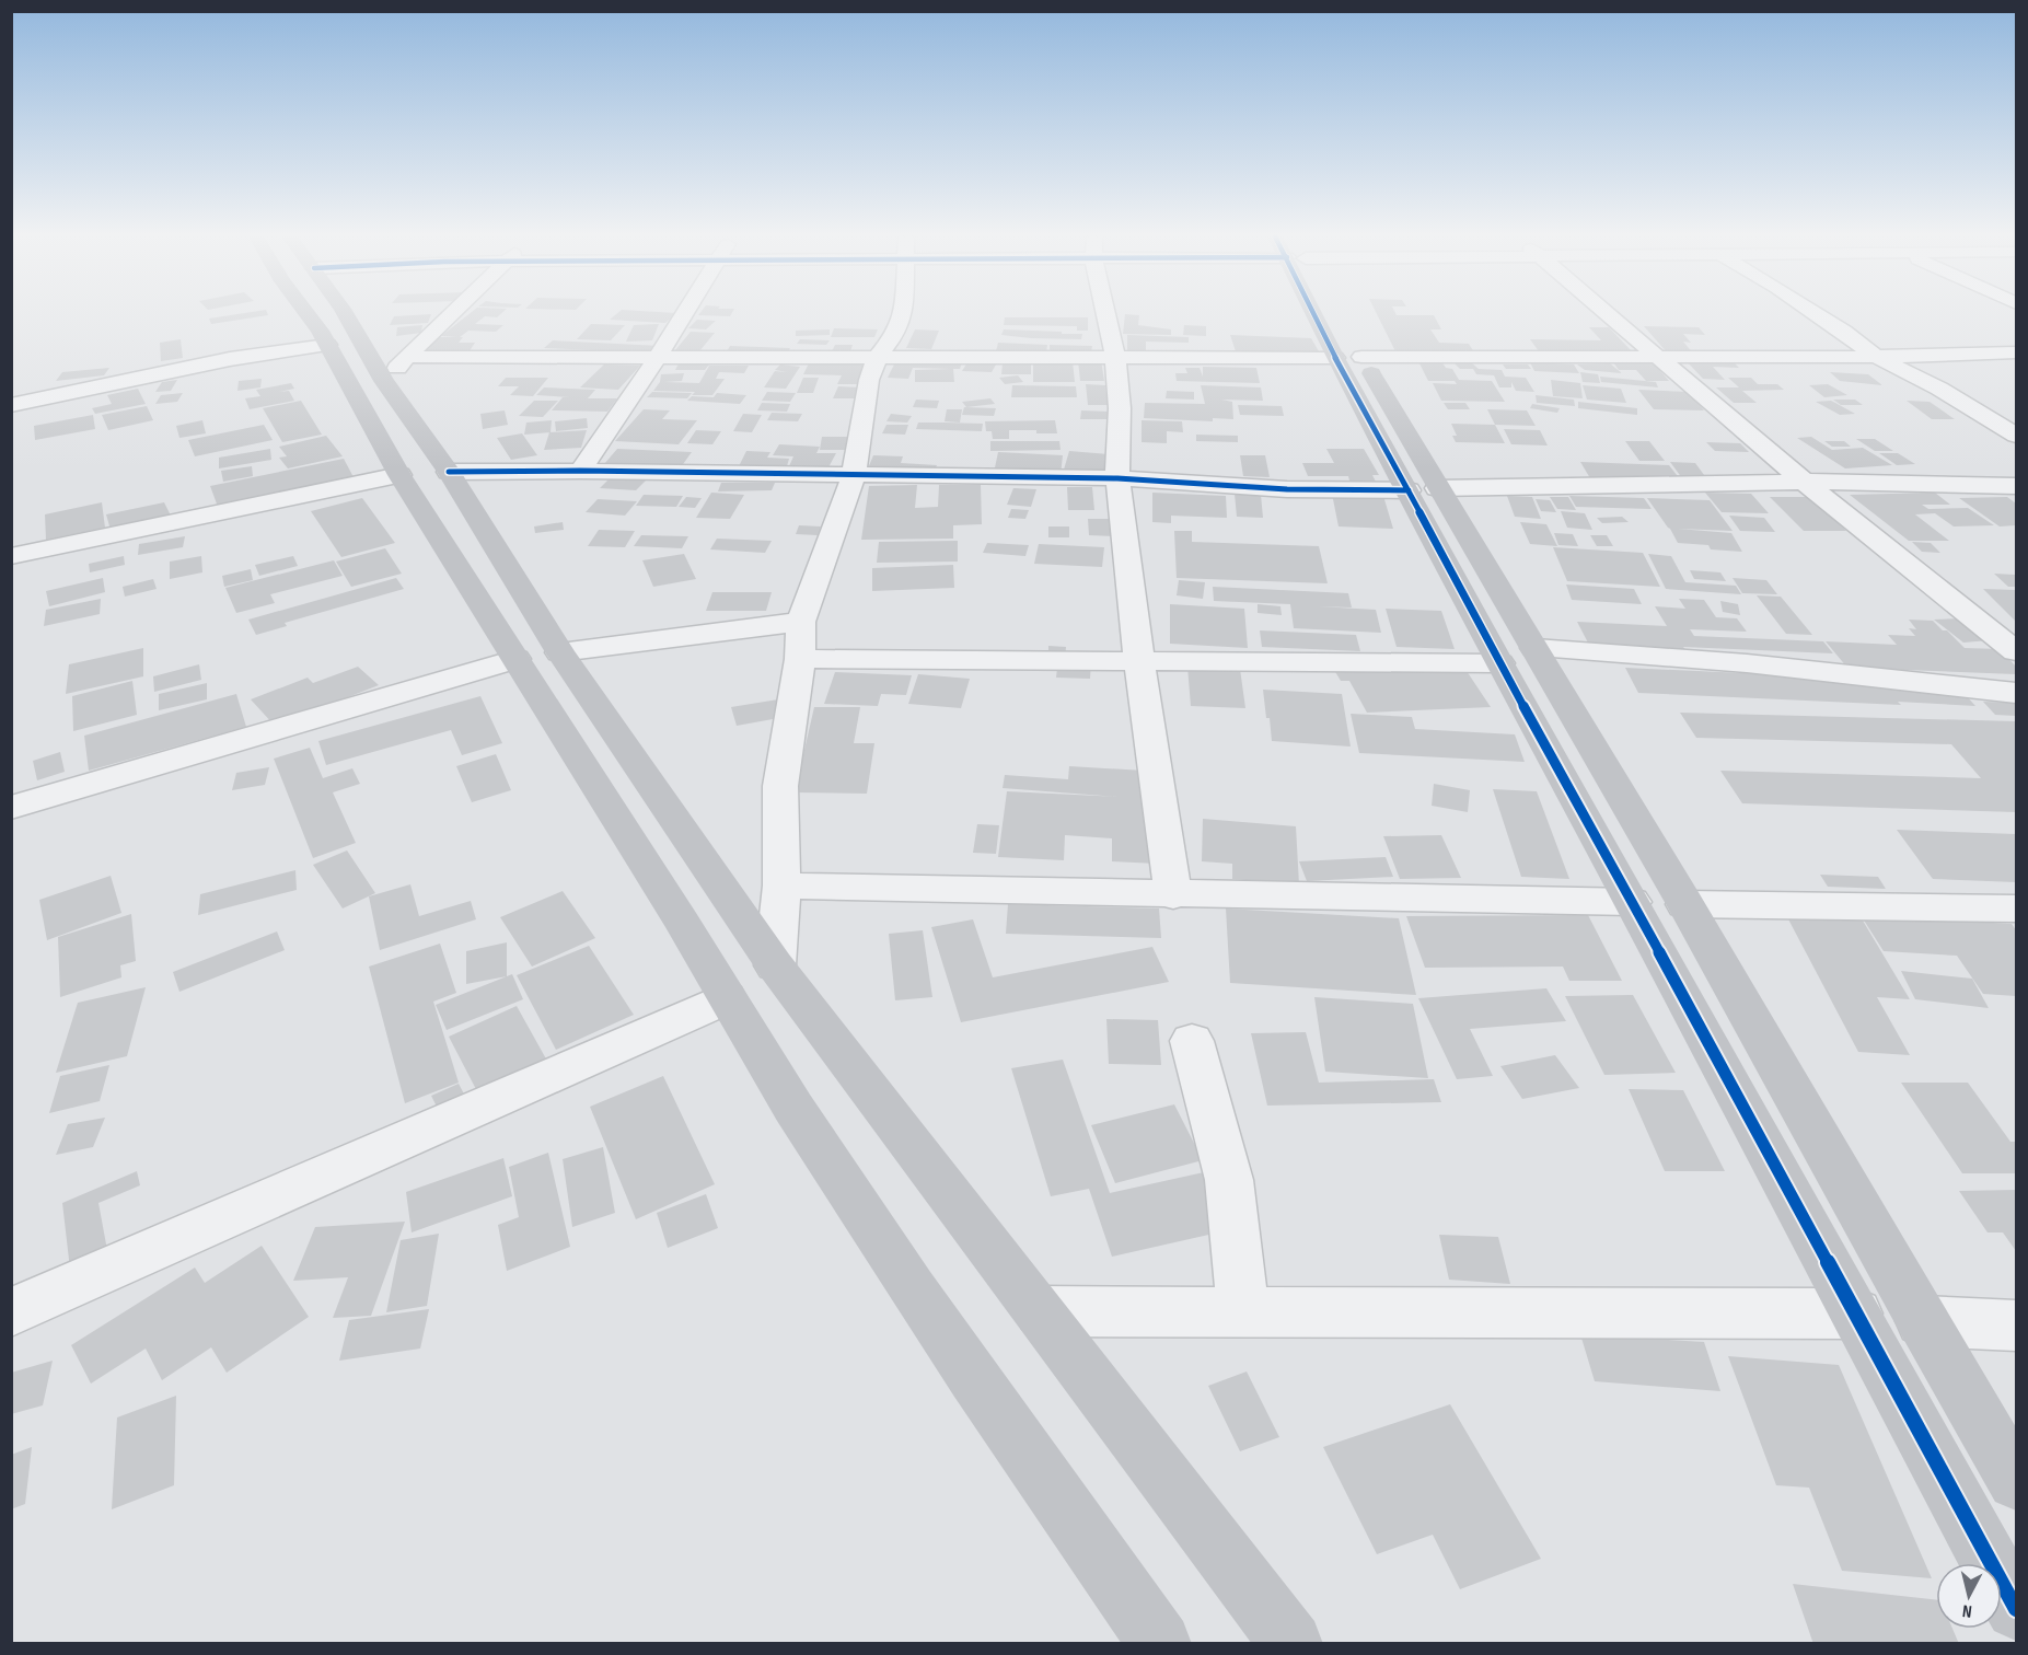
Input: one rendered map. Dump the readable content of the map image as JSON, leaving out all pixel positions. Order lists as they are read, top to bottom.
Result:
{
  "north": "bottom"
}
